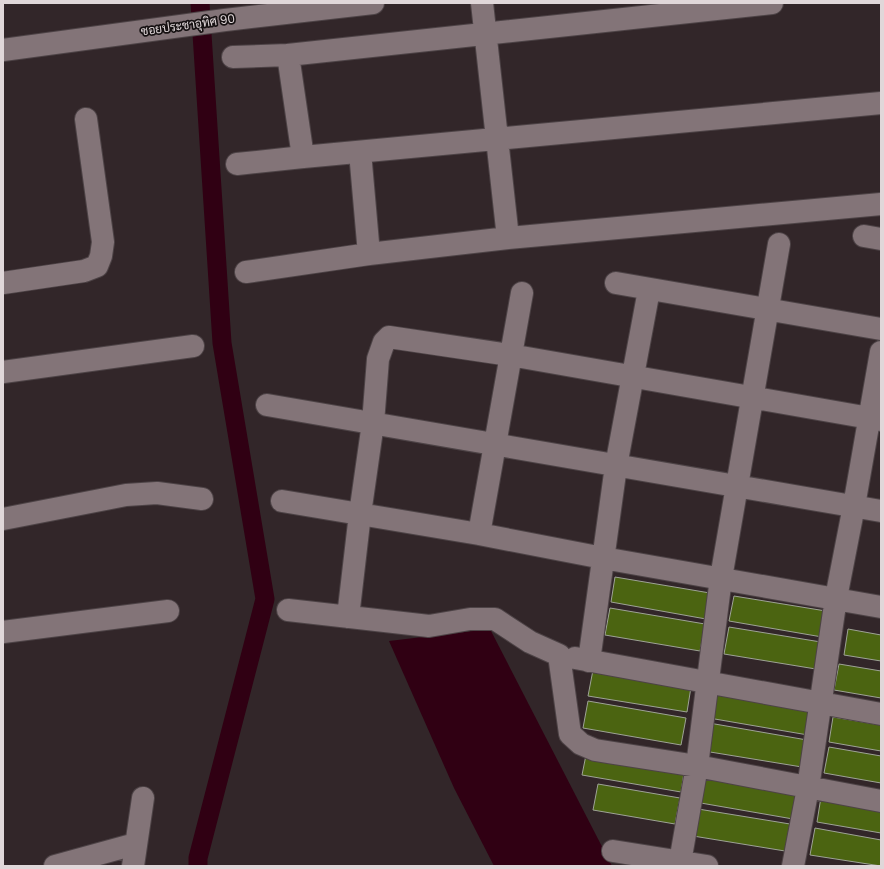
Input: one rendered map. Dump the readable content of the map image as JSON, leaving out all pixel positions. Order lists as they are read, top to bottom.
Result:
{
  "streets": {
    "street": ["ซอยประชาอุทิศ 90"]
  }
}
